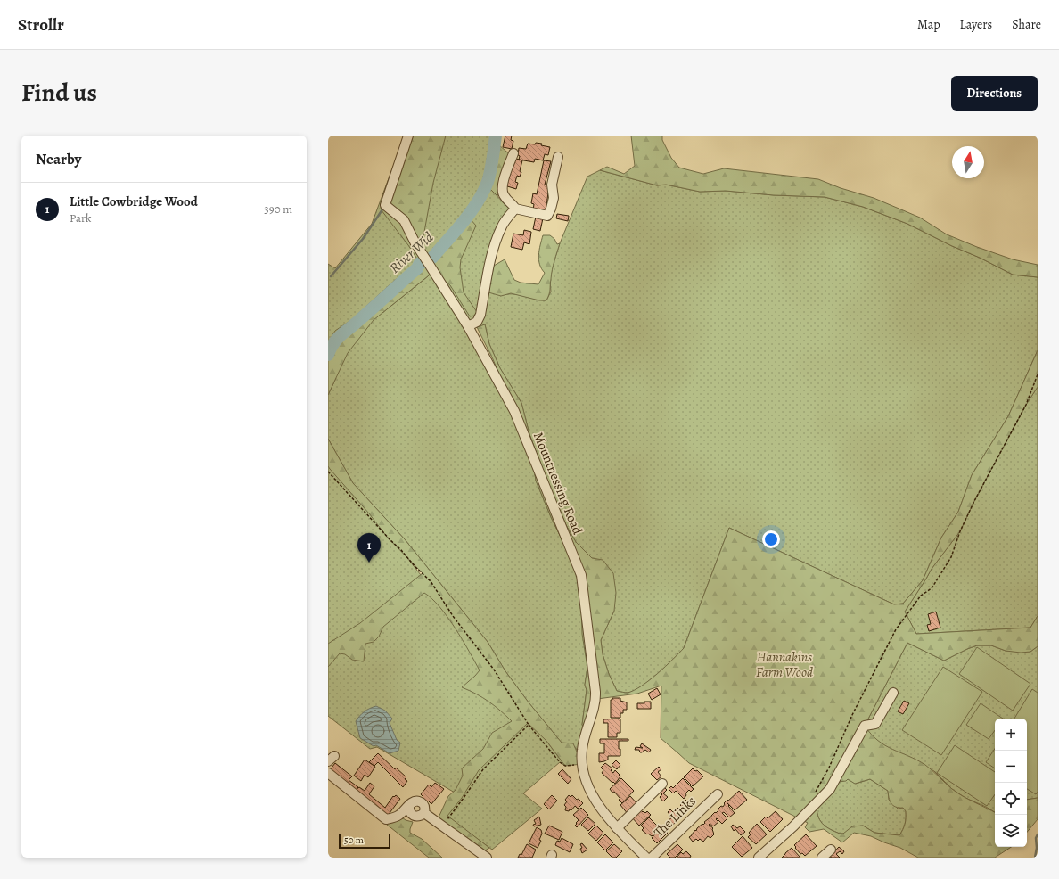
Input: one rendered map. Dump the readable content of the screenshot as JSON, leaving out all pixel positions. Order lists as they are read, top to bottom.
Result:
{
  "streets": {
    "street": ["Mountnessing Road", "The Links"]
  },
  "water": ["River Wid"],
  "parks": ["Hannakins Farm Wood"],
  "scale_bar": "50 m",
  "north": "top",
  "page": {
    "header": "Strollr",
    "nav": ["Map", "Layers", "Share"],
    "title": "Find us",
    "buttons": "Directions",
    "heading": "Nearby",
    "list": [
      {
        "mark": "1",
        "name": "Little Cowbridge Wood",
        "note": "Park",
        "value": "390 m"
      }
    ],
    "pins": "1",
    "map_buttons": ["+", "−"],
    "scale": "50 m"
  }
}
